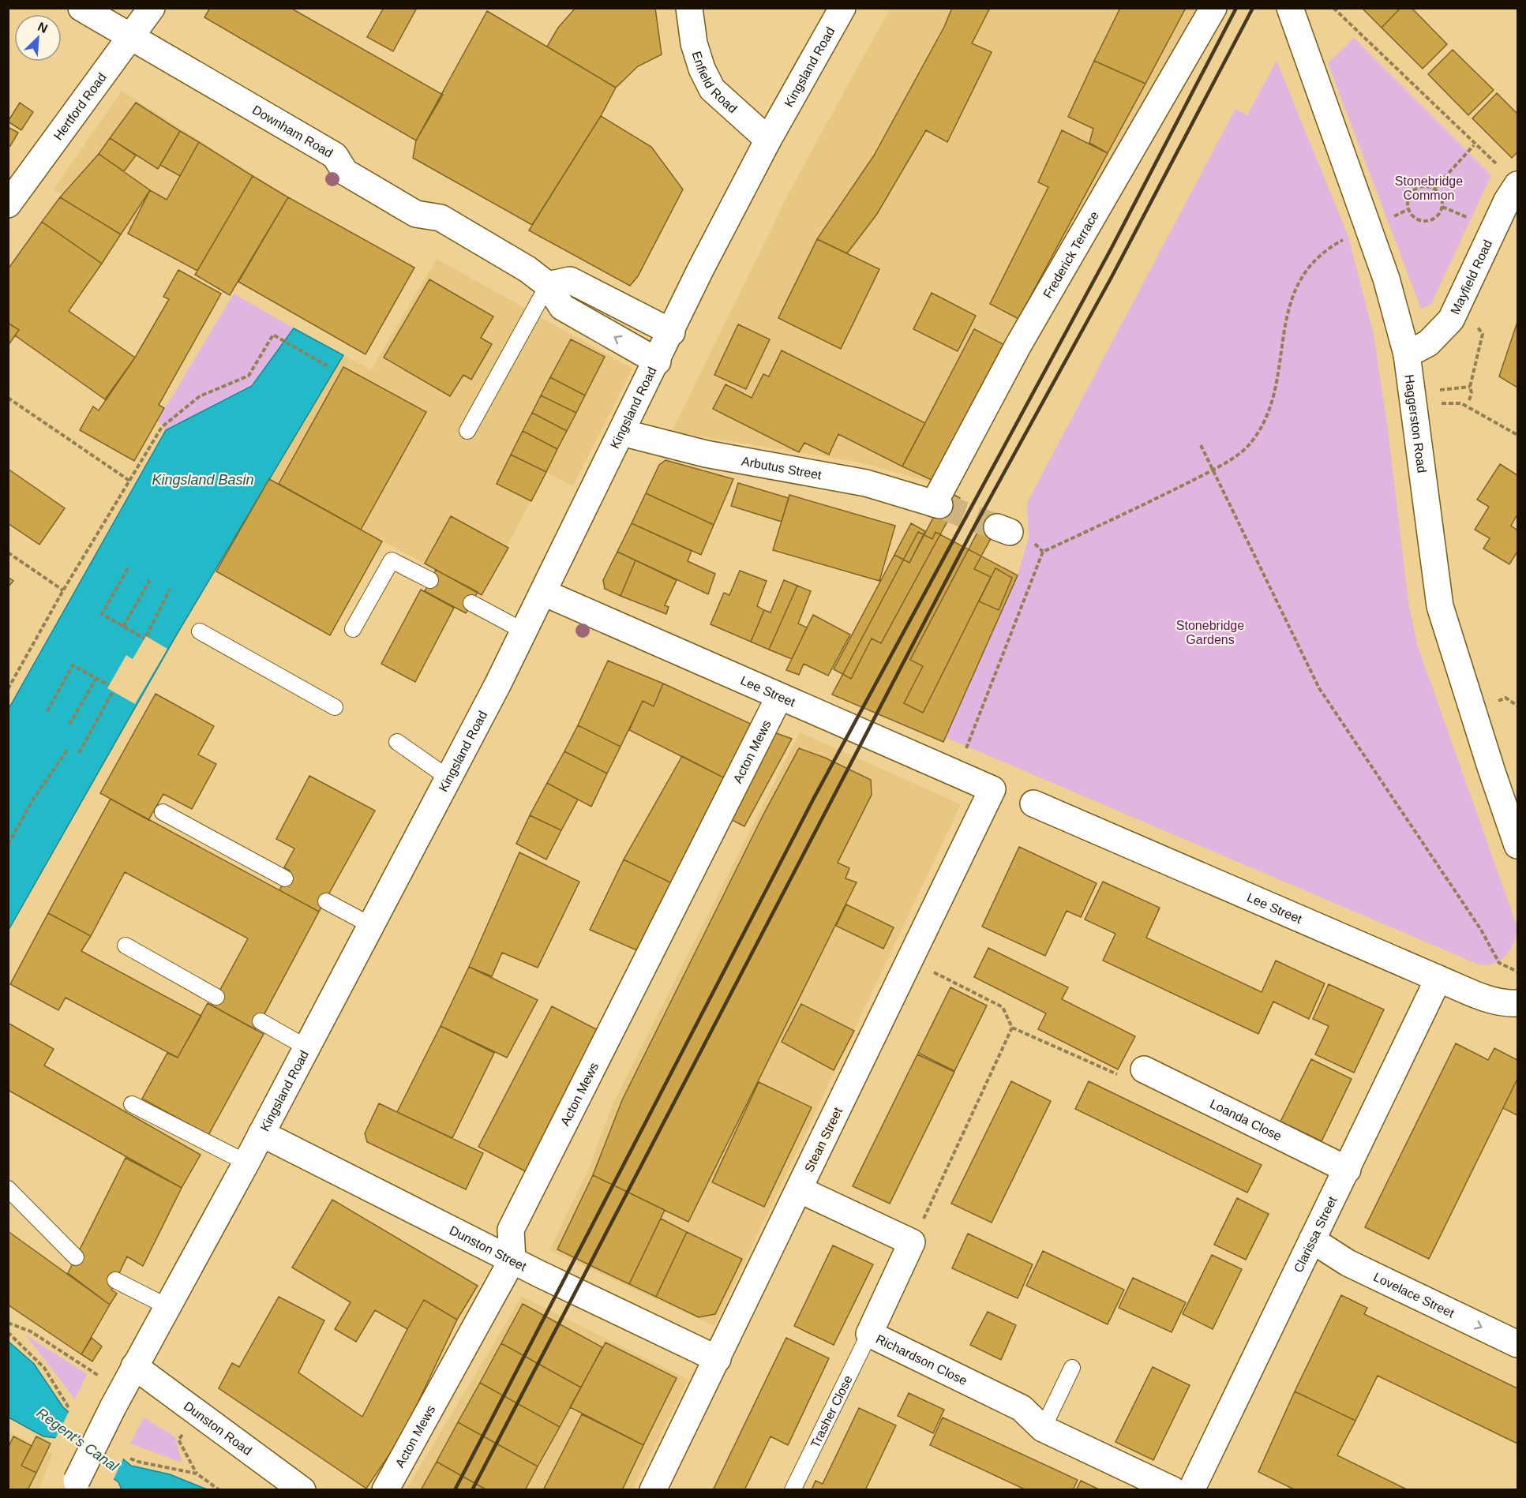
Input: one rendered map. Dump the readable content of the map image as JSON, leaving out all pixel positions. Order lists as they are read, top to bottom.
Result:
{
  "streets": {
    "main road": [
      "Kingsland Road",
      "Enfield Road",
      "Hertford Road",
      "Downham Road",
      "Frederick Terrace",
      "Mayfield Road",
      "Haggerston Road",
      "Arbutus Street",
      "Lee Street",
      "Acton Mews",
      "Loanda Close",
      "Stean Street",
      "Clarissa Street",
      "Dunston Street",
      "Lovelace Street",
      "Richardson Close",
      "Dunston Road"
    ],
    "lane": ["Trasher Close"]
  },
  "crossings": [
    ["Kingsland Road", "Enfield Road"],
    ["Kingsland Road", "Downham Road"],
    ["Kingsland Road", "Arbutus Street"],
    ["Kingsland Road", "Lee Street"],
    ["Kingsland Road", "Dunston Street"],
    ["Kingsland Road", "Dunston Road"],
    ["Hertford Road", "Downham Road"],
    ["Frederick Terrace", "Arbutus Street"],
    ["Mayfield Road", "Haggerston Road"],
    ["Lee Street", "Acton Mews"],
    ["Lee Street", "Stean Street"],
    ["Lee Street", "Clarissa Street"],
    ["Acton Mews", "Dunston Street"],
    ["Loanda Close", "Clarissa Street"],
    ["Stean Street", "Dunston Street"],
    ["Clarissa Street", "Lovelace Street"],
    ["Clarissa Street", "Richardson Close"],
    ["Richardson Close", "Trasher Close"]
  ],
  "one_way": ["Lovelace Street"],
  "water": ["Kingsland Basin", "Regent's Canal"],
  "parks": ["Stonebridge Common", "Stonebridge Gardens"],
  "north": "top right"
}
